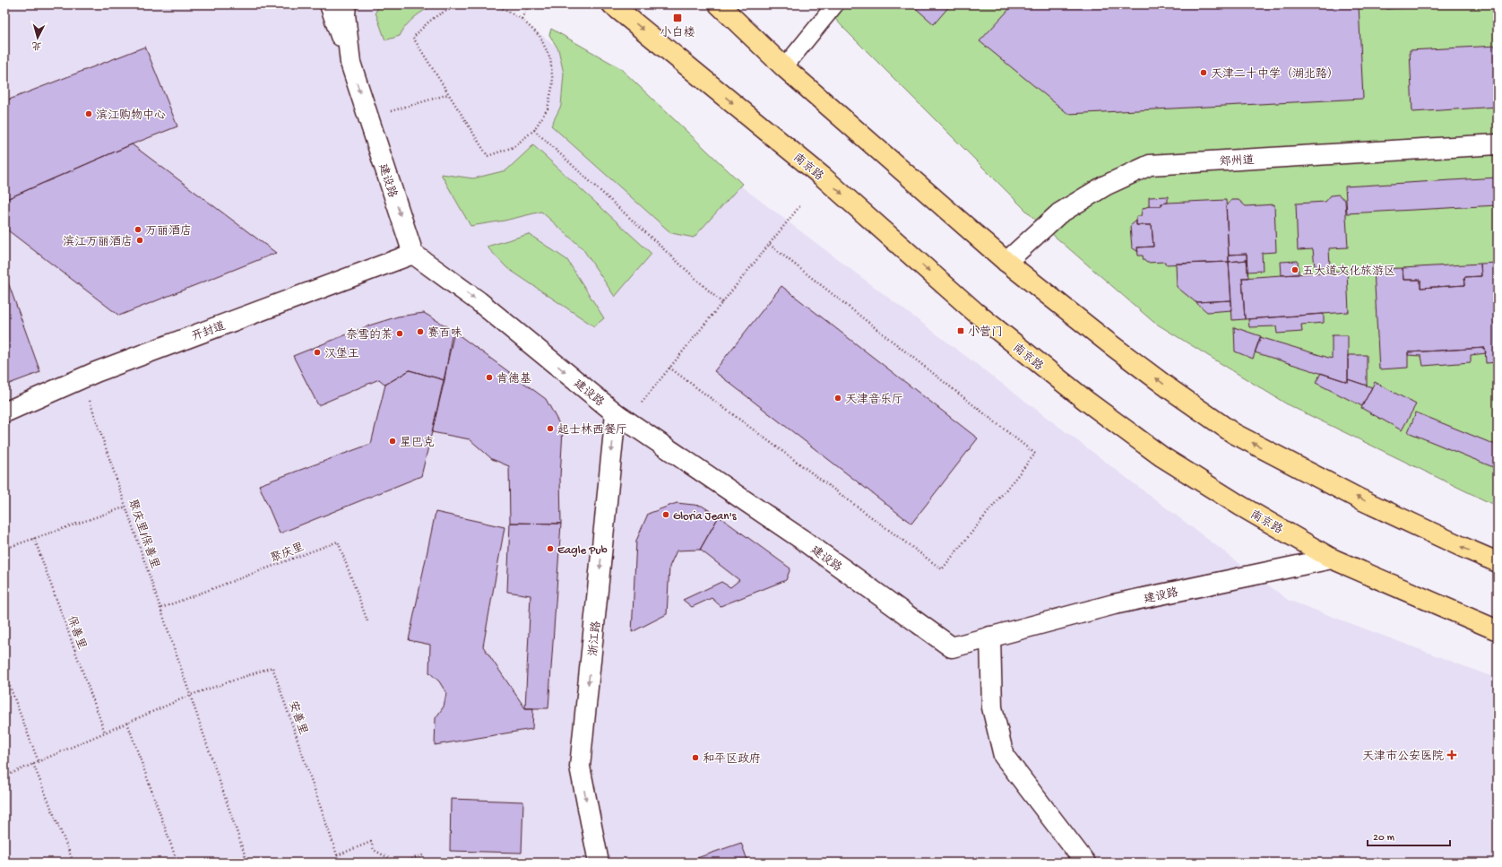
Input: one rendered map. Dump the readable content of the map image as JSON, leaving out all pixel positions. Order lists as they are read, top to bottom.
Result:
{
  "streets": {
    "main road": ["南京路"],
    "street": [
      "郑州道",
      "建设路",
      "开封道",
      "浙江路"
    ],
    "path": [
      "聚庆里/保善里",
      "聚庆里",
      "保善里",
      "安善里"
    ]
  },
  "crossings": [
    ["南京路", "建设路"],
    ["建设路", "开封道"],
    ["建设路", "浙江路"],
    ["开封道", "聚庆里/保善里"],
    ["聚庆里/保善里", "聚庆里"],
    ["聚庆里/保善里", "安善里"],
    ["保善里", "安善里"]
  ],
  "one_way": ["浙江路"],
  "places": {
    "transit": ["小白楼", "小营门"],
    "other": [
      "天津二十中学（湖北路）",
      "滨江购物中心",
      "万丽酒店",
      "滨江万丽酒店",
      "五大道文化旅游区",
      "赛百味",
      "奈雪的茶",
      "汉堡王",
      "肯德基",
      "天津音乐厅",
      "起士林西餐厅",
      "星巴克",
      "Gloria Jean's",
      "Eagle Pub",
      "和平区政府"
    ],
    "health": ["天津市公安医院"]
  },
  "scale_bar": "20 m",
  "north": "bottom"
}
